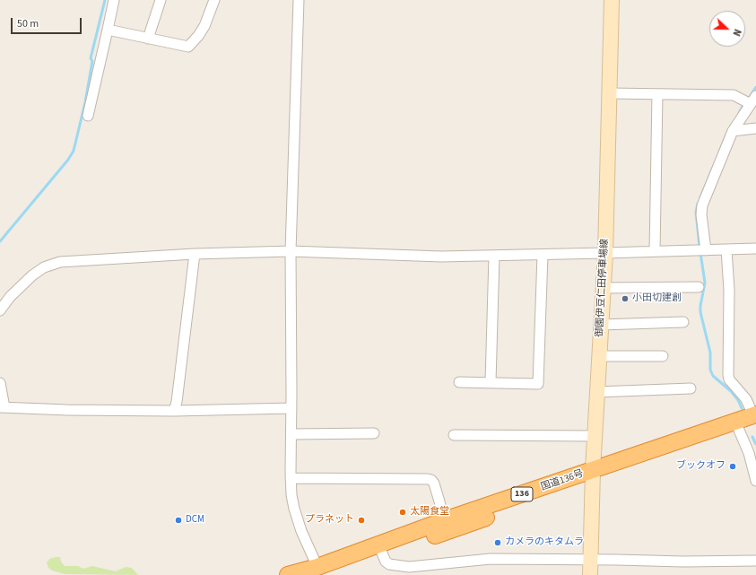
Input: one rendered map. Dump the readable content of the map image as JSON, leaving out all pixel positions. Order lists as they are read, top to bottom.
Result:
{
  "streets": {
    "highway": ["国道136号", "136"],
    "main road": ["御園伊豆仁田停車場線"]
  },
  "crossings": [
    ["御園伊豆仁田停車場線", "国道136号"]
  ],
  "places": [
    "小田切建創",
    "ブックオフ",
    "太陽食堂",
    "DCM",
    "プラネット",
    "カメラのキタムラ"
  ],
  "scale_bar": "50 m",
  "north": "right"
}
